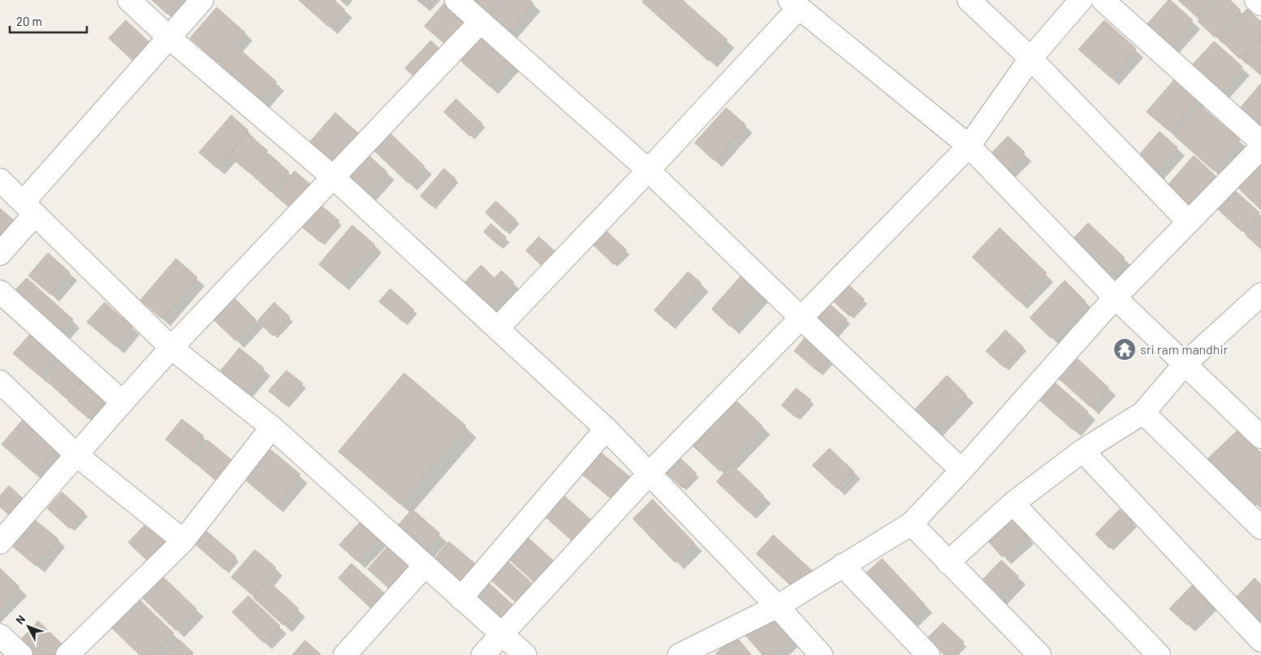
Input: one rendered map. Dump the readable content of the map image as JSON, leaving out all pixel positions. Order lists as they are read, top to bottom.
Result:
{
  "places": {
    "temple": ["sri ram mandhir"]
  },
  "scale_bar": "20 m",
  "north": "top left"
}
